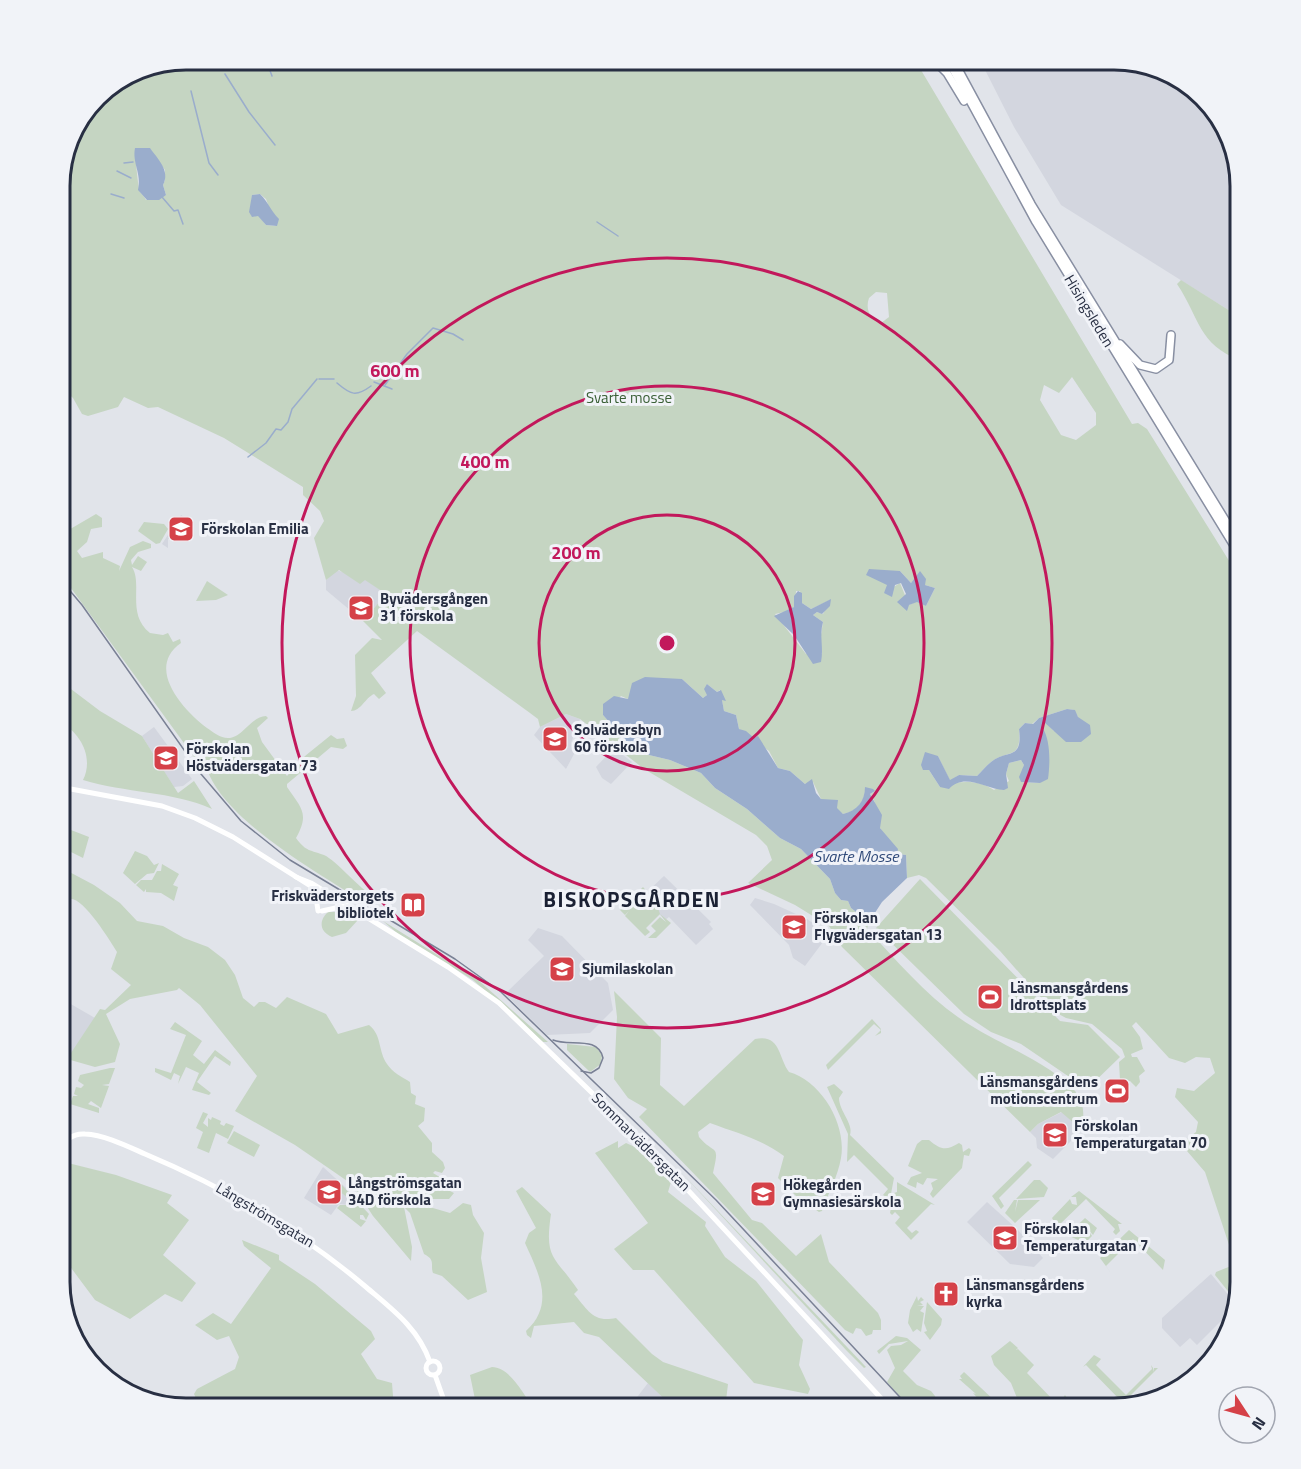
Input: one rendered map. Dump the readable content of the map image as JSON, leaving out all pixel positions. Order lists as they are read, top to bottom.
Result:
{
  "streets": {
    "highway": ["Hisingsleden"],
    "street": ["Sommarvädersgatan", "Långströmsgatan"]
  },
  "districts": ["BISKOPSGÅRDEN"],
  "water": ["Svarte Mosse"],
  "parks": ["Svarte mosse"],
  "places": {
    "school or university": [
      "Förskolan Emilia",
      "Byvädersgången 31 förskola",
      "Solvädersbyn 60 förskola",
      "Förskolan Höstvädersgatan 73",
      "Förskolan Flygvädersgatan 13",
      "Sjumilaskolan",
      "Förskolan Temperaturgatan 70",
      "Långströmsgatan 34D förskola",
      "Hökegården Gymnasiesärskola",
      "Förskolan Temperaturgatan 7"
    ],
    "library": ["Friskväderstorgets bibliotek"],
    "sports": ["Länsmansgårdens Idrottsplats", "Länsmansgårdens motionscentrum"],
    "church": ["Länsmansgårdens kyrka"]
  },
  "north": "bottom right",
  "rings": ["600 m", "400 m", "200 m"]
}
